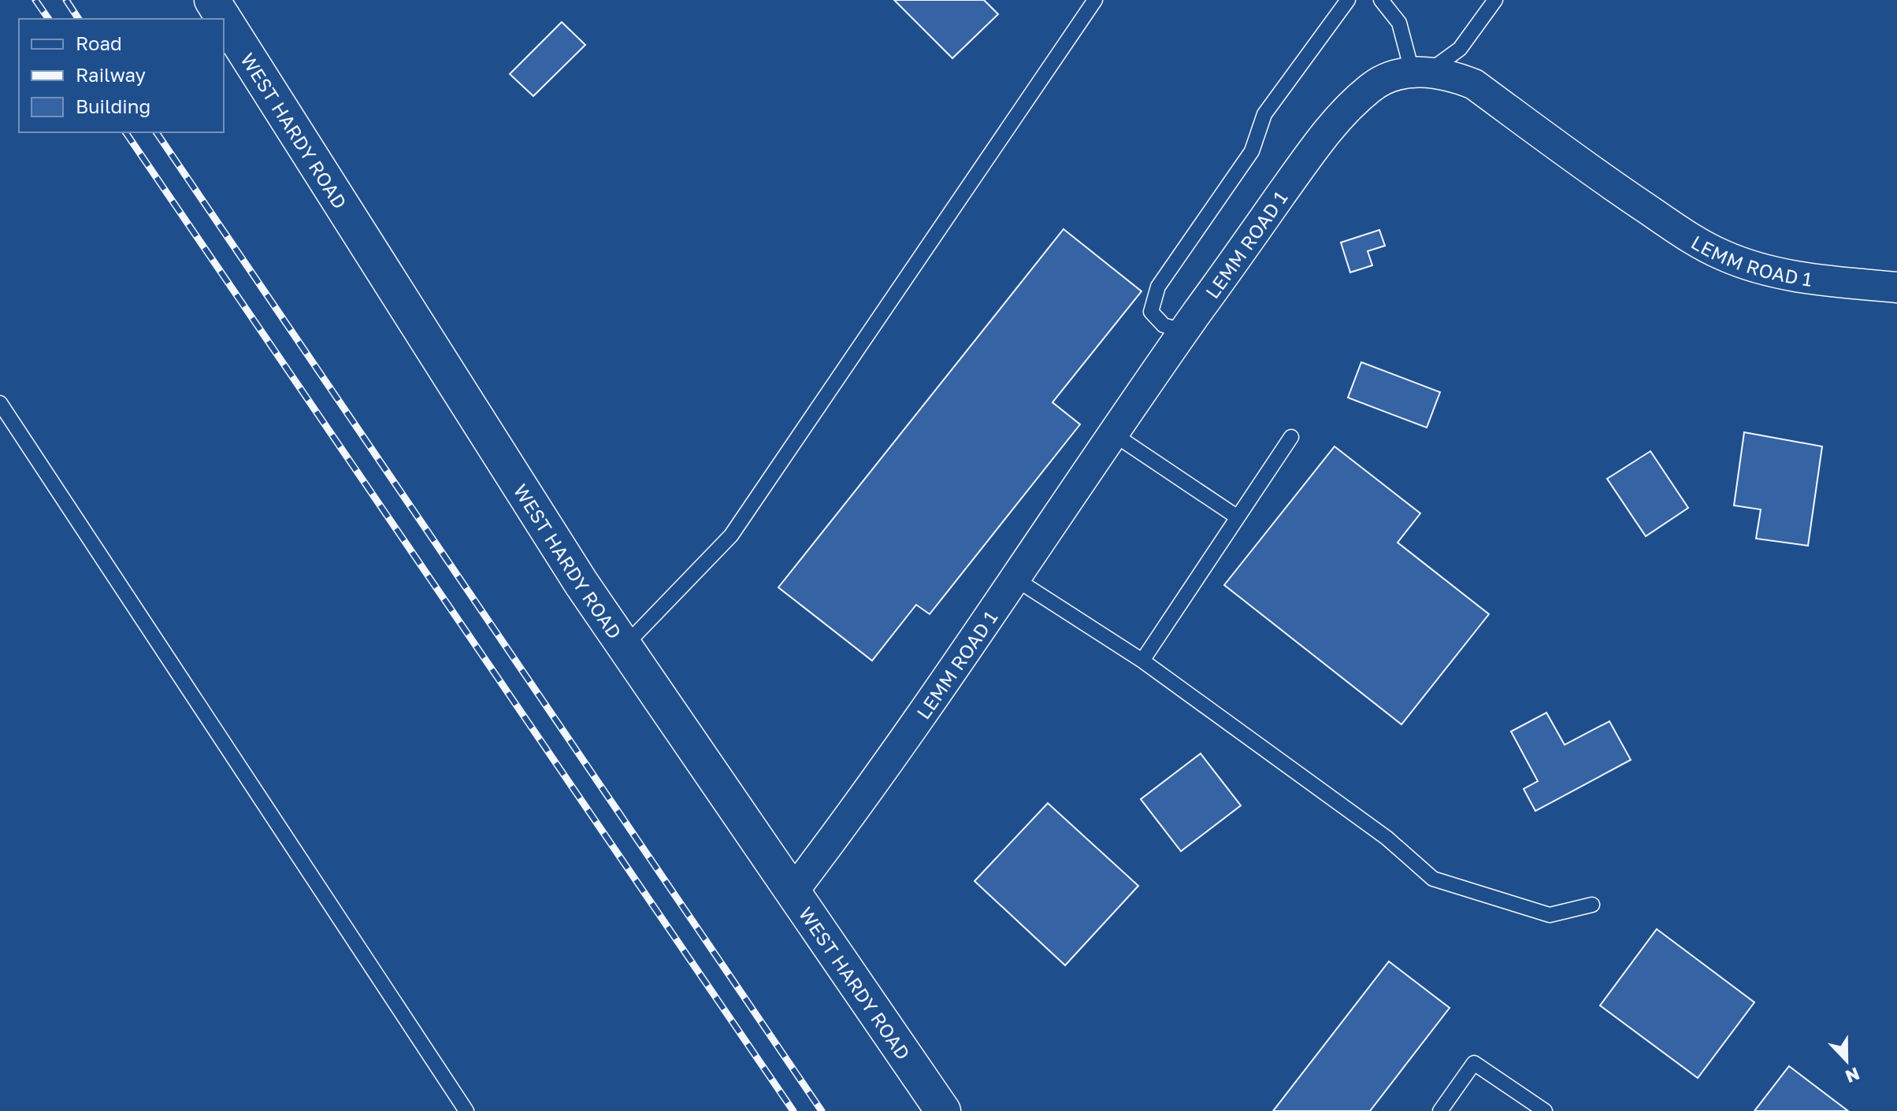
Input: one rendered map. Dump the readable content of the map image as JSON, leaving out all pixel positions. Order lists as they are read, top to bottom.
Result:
{
  "streets": {
    "main road": ["WEST HARDY ROAD"],
    "street": ["LEMM ROAD 1"]
  },
  "crossings": [
    ["WEST HARDY ROAD", "LEMM ROAD 1"]
  ],
  "legend": ["Road", "Railway", "Building"],
  "north": "bottom"
}
